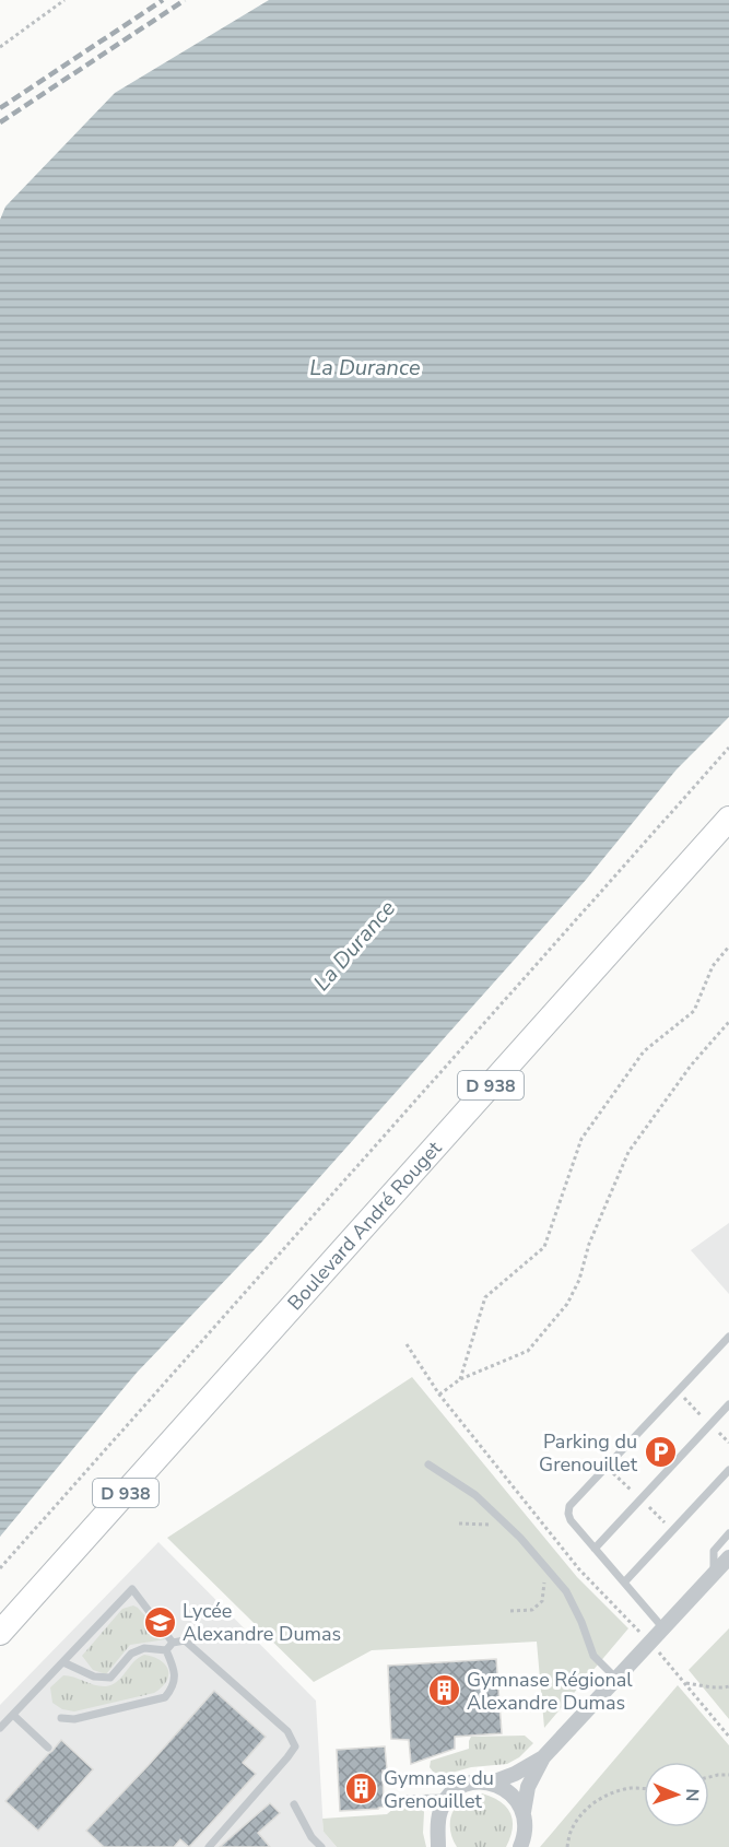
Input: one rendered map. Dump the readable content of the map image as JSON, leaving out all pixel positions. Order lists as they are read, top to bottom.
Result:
{
  "streets": {
    "main road": ["D 938", "Boulevard André Rouget"]
  },
  "water": ["La Durance"],
  "places": {
    "parking": ["Parking du Grenouillet"],
    "school or university": ["Lycée Alexandre Dumas"],
    "building": ["Gymnase Régional Alexandre Dumas", "Gymnase du Grenouillet"]
  },
  "north": "right"
}
